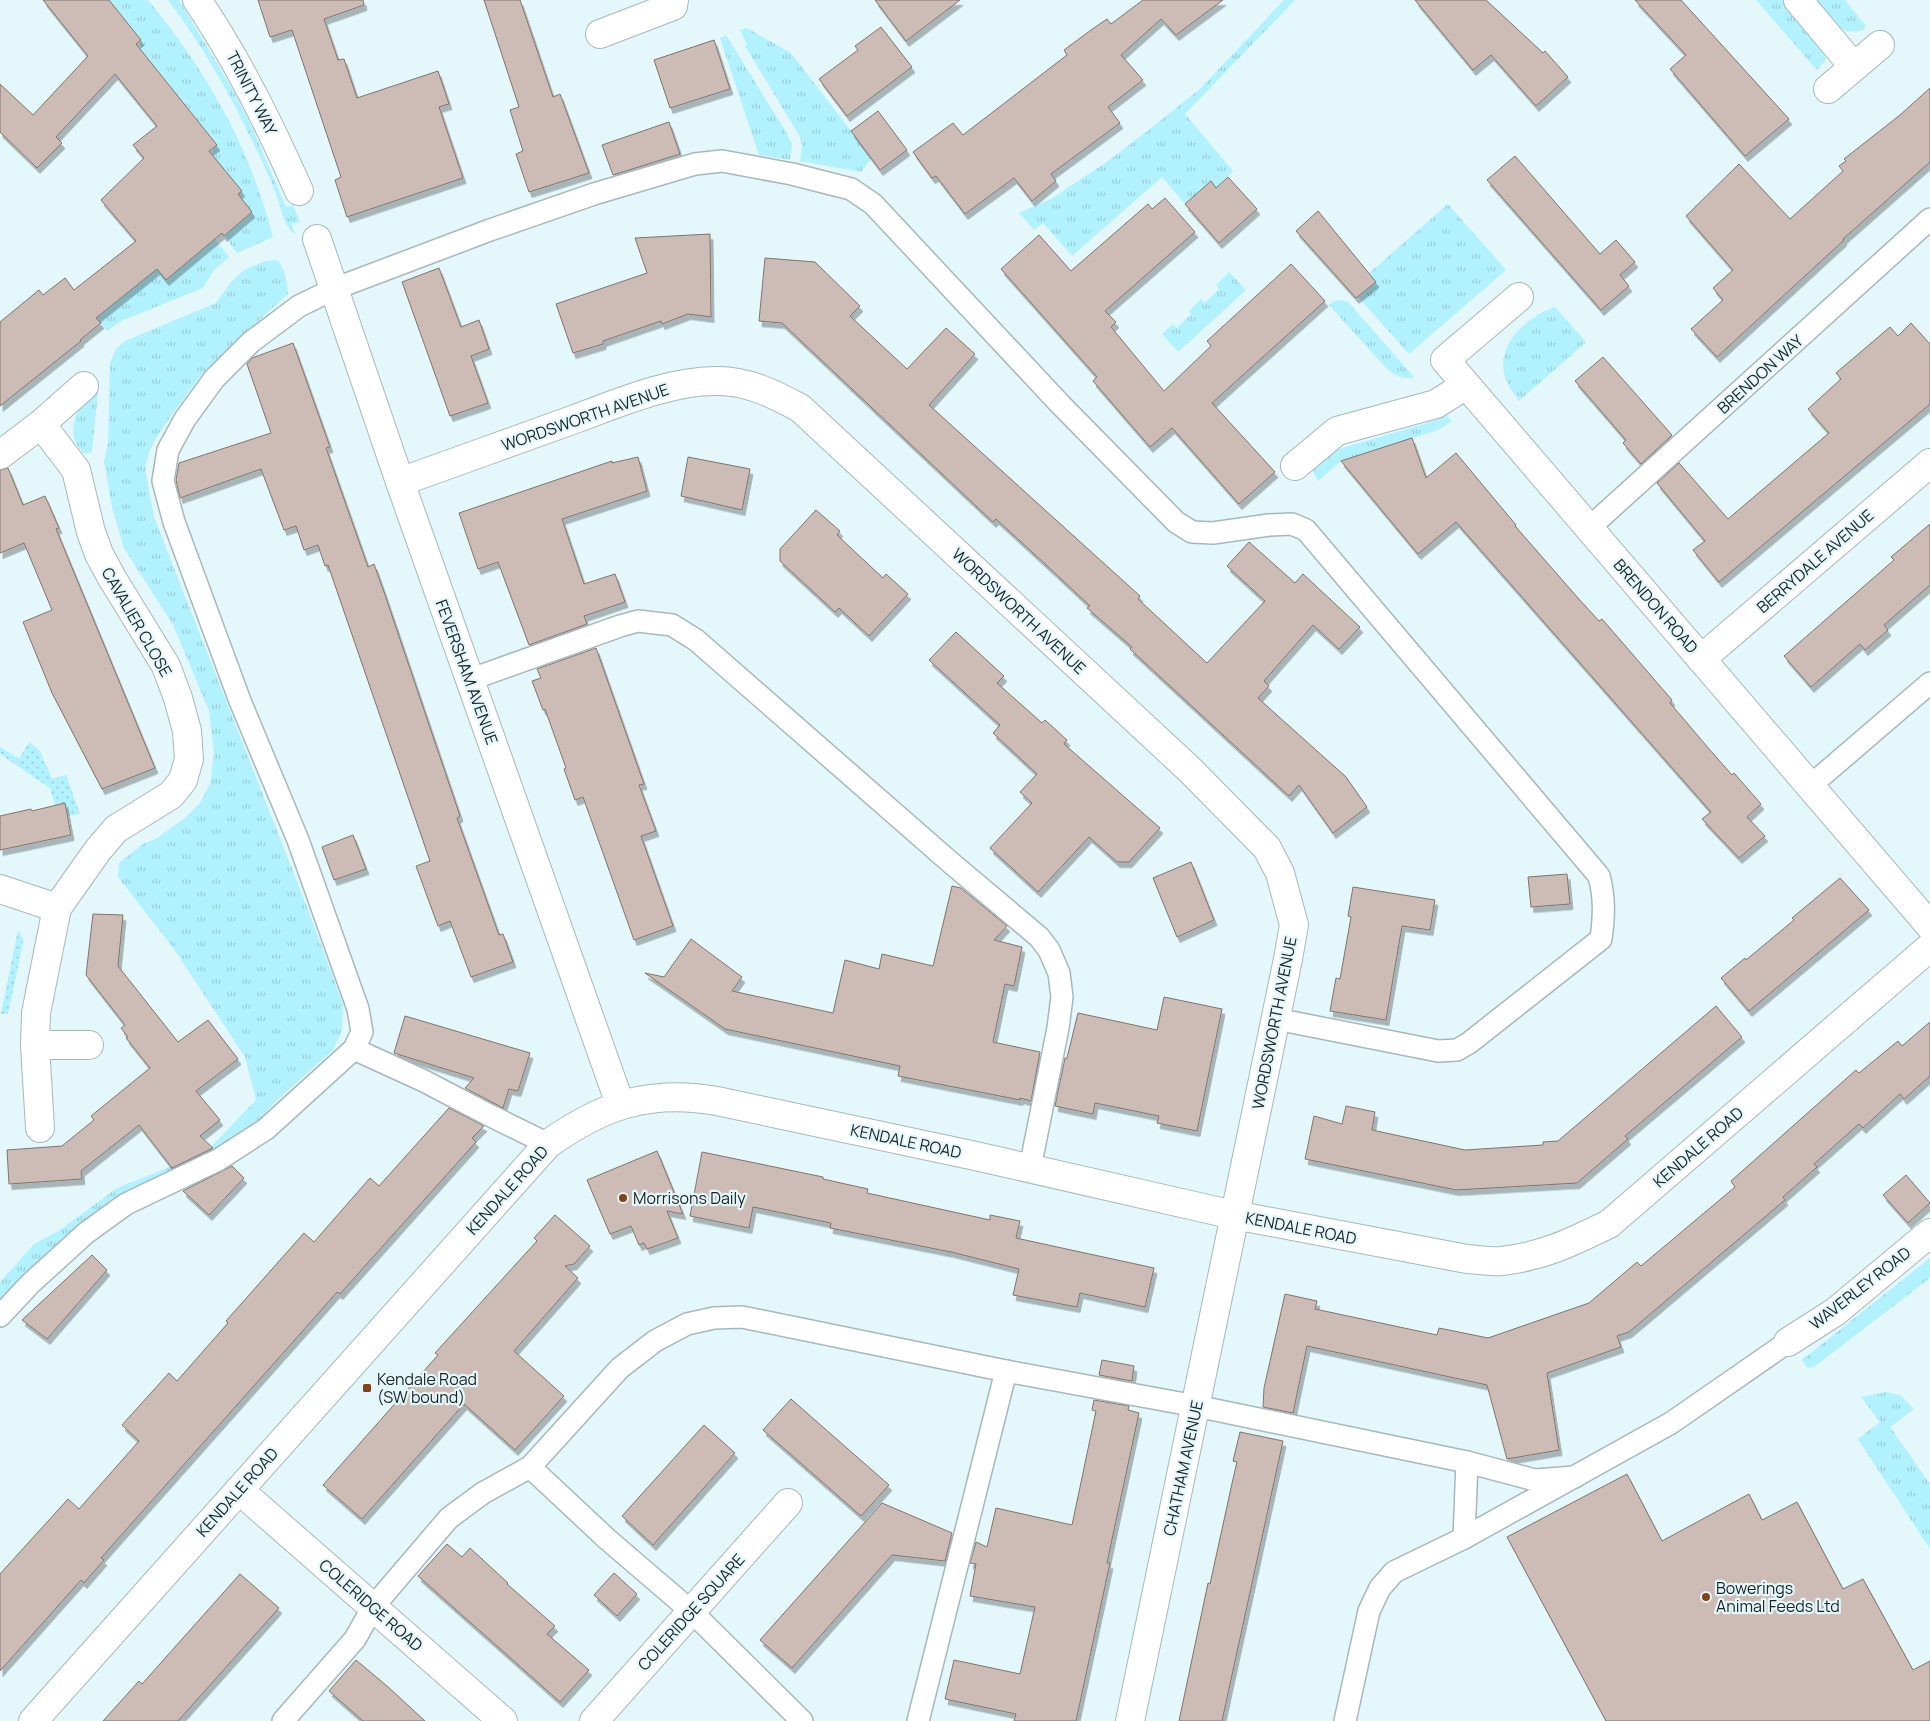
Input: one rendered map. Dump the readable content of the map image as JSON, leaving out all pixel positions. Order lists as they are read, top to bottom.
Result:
{
  "streets": {
    "street": [
      "TRINITY WAY",
      "WORDSWORTH AVENUE",
      "BERRYDALE AVENUE",
      "BRENDON ROAD",
      "CAVALIER CLOSE",
      "FEVERSHAM AVENUE",
      "KENDALE ROAD",
      "WAVERLEY ROAD",
      "CHATHAM AVENUE",
      "COLERIDGE ROAD",
      "COLERIDGE SQUARE"
    ],
    "lane": ["BRENDON WAY"]
  },
  "crossings": [
    ["BRENDON WAY", "BRENDON ROAD"],
    ["WORDSWORTH AVENUE", "FEVERSHAM AVENUE"],
    ["WORDSWORTH AVENUE", "KENDALE ROAD"],
    ["WORDSWORTH AVENUE", "CHATHAM AVENUE"],
    ["BERRYDALE AVENUE", "BRENDON ROAD"],
    ["FEVERSHAM AVENUE", "KENDALE ROAD"],
    ["KENDALE ROAD", "CHATHAM AVENUE"],
    ["KENDALE ROAD", "COLERIDGE ROAD"]
  ],
  "places": {
    "other": ["Morrisons Daily", "Bowerings Animal Feeds Ltd"],
    "transit": ["Kendale Road (SW bound)"]
  }
}
